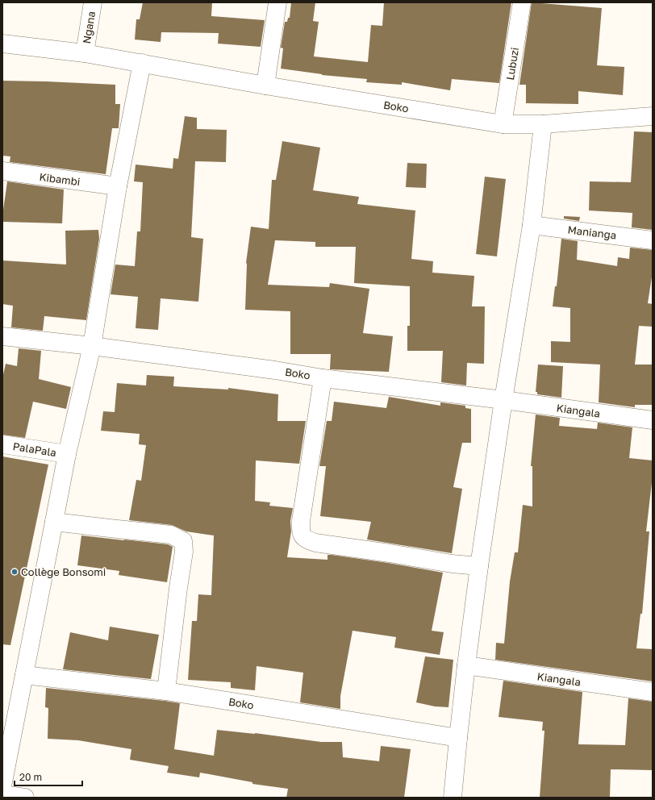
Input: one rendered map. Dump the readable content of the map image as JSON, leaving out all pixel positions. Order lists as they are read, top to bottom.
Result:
{
  "streets": {
    "street": [
      "Ngana",
      "Lubuzi",
      "Boko",
      "Kibambi",
      "Manianga",
      "Kiangala",
      "PalaPala"
    ]
  },
  "crossings": [
    ["Ngana", "Boko"],
    ["Lubuzi", "Boko"],
    ["Boko", "Kiangala"]
  ],
  "places": ["Collège Bonsomi"],
  "scale_bar": "20 m"
}
